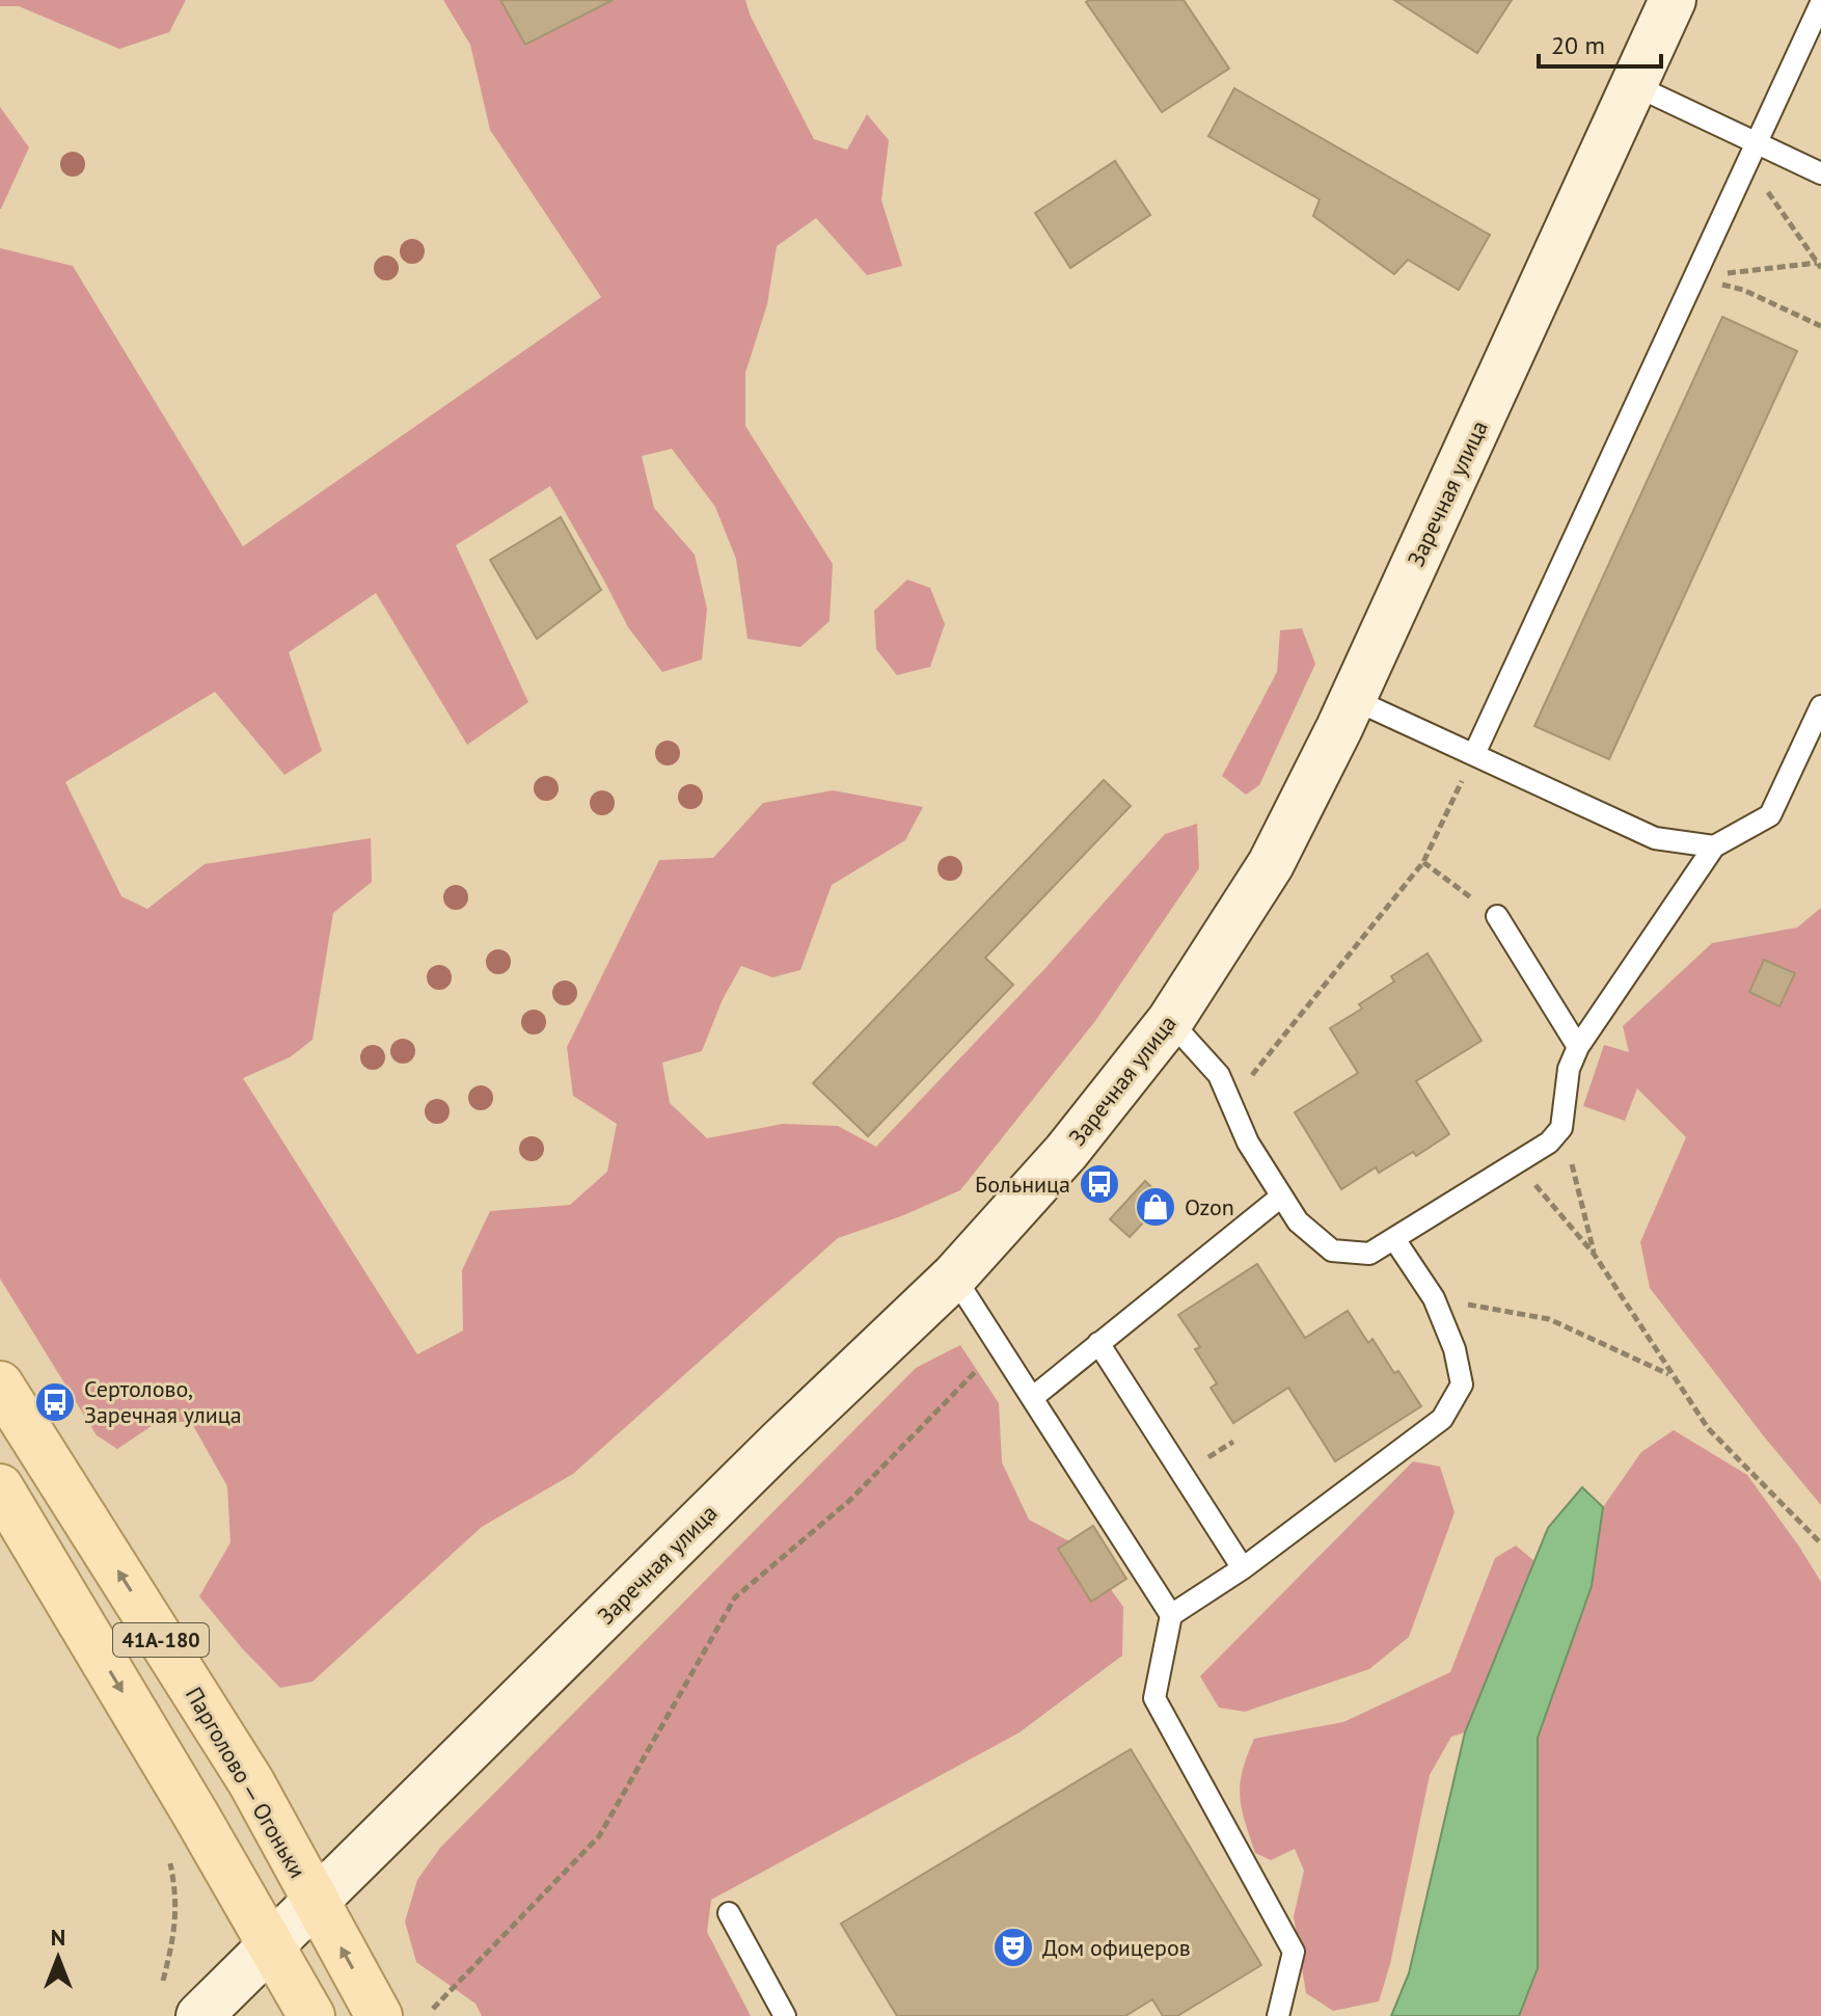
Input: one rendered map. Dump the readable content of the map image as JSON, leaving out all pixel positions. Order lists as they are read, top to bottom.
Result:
{
  "streets": {
    "main road": ["Заречная улица", "41А-180", "Парголово — Огоньки"]
  },
  "crossings": [
    ["Заречная улица", "41А-180"],
    ["Заречная улица", "Парголово — Огоньки"]
  ],
  "places": {
    "bus stop": ["Больница", "Сертолово, Заречная улица"],
    "shop": ["Ozon"],
    "theatre": ["Дом офицеров"]
  },
  "scale_bar": "20 m",
  "north": "top"
}
